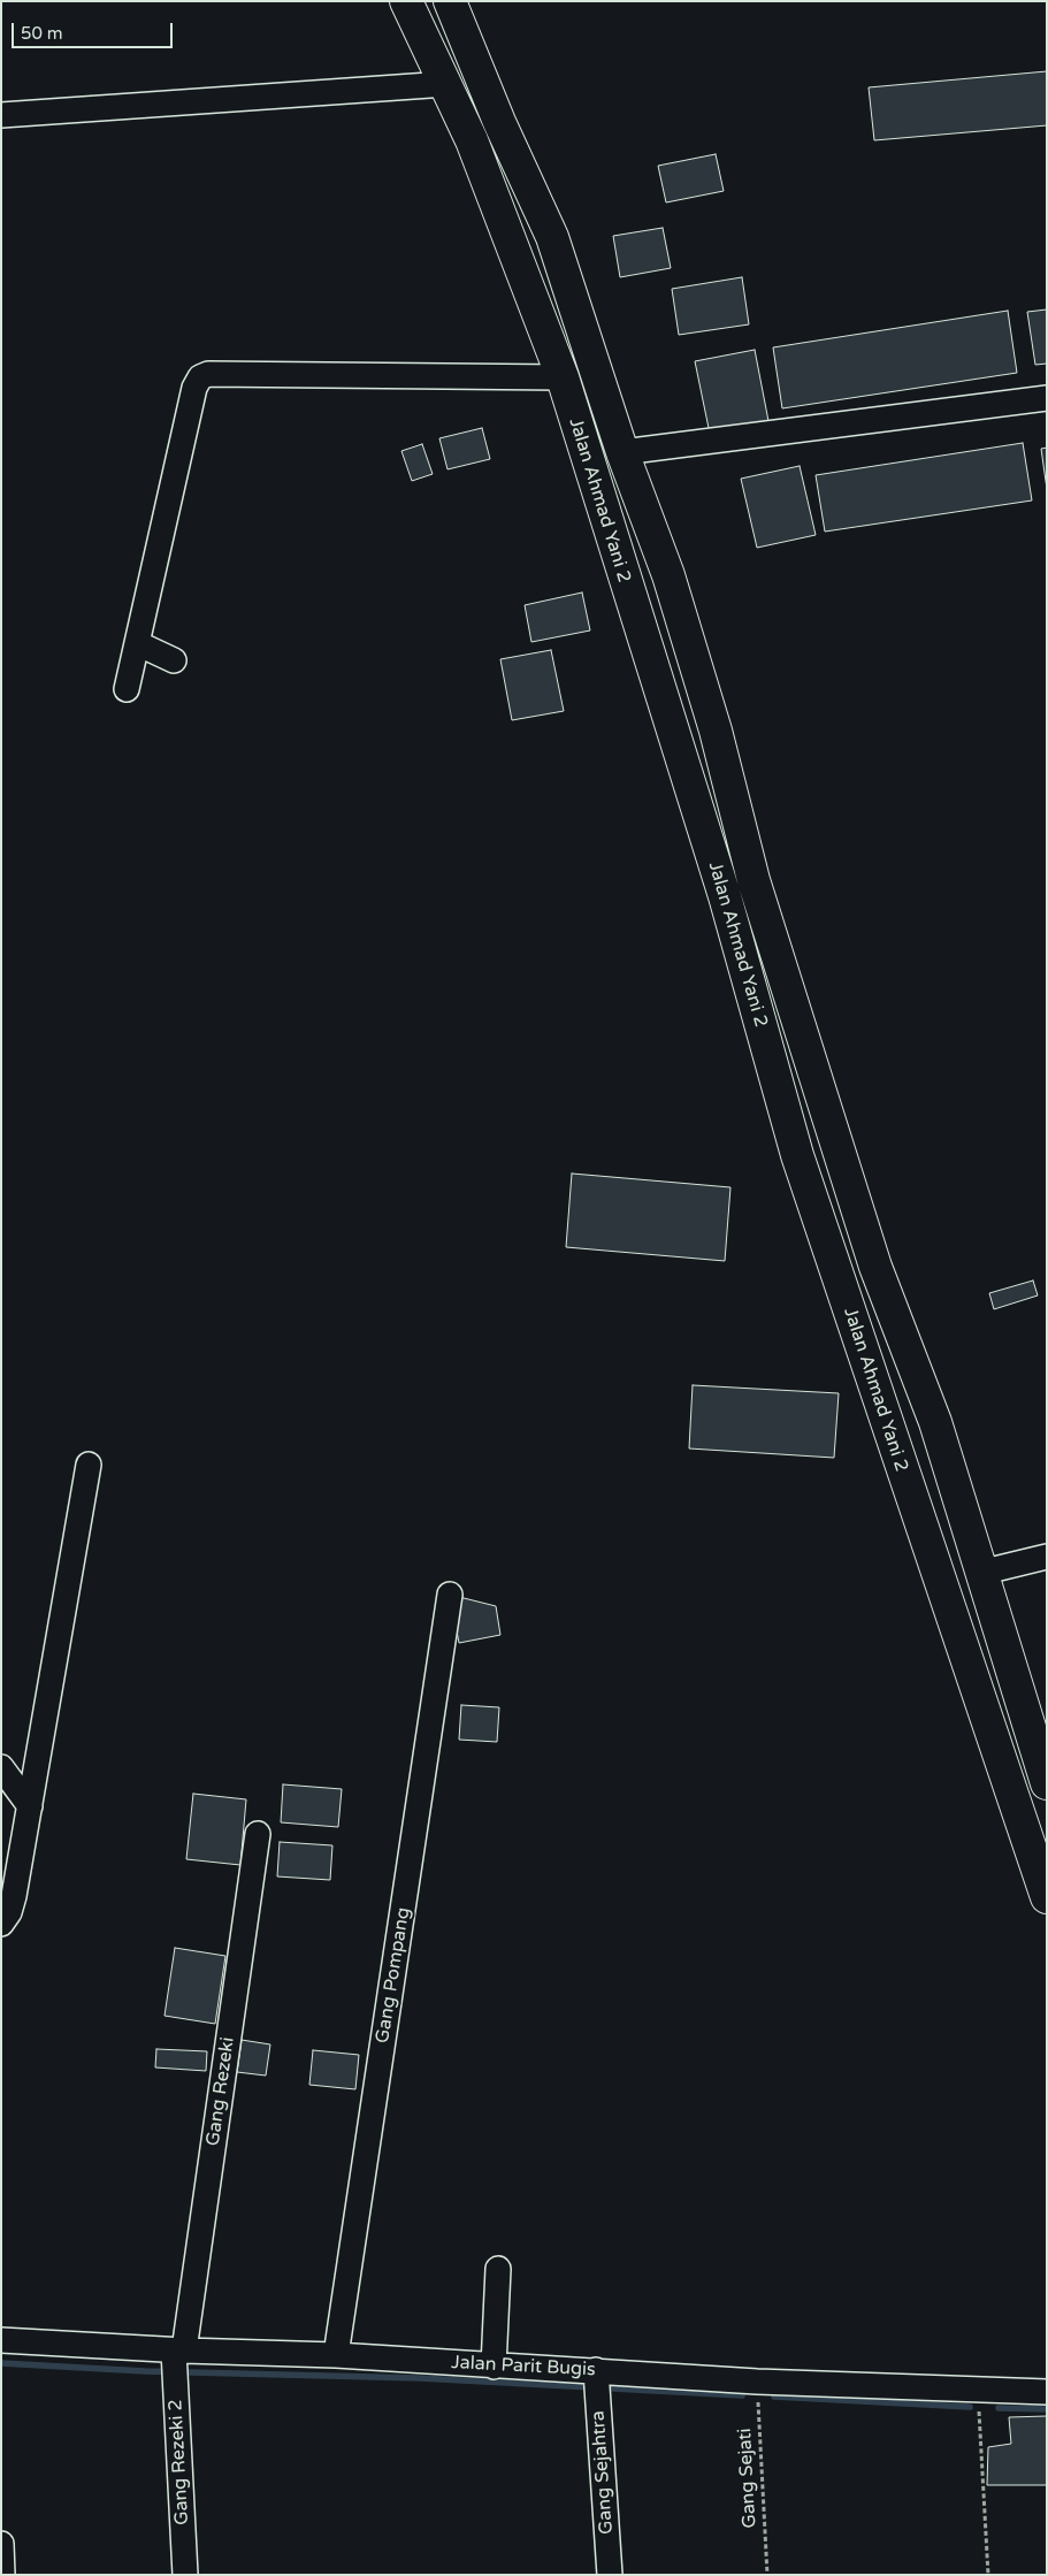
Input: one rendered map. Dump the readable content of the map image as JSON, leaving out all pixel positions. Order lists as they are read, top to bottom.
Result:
{
  "streets": {
    "highway": ["Jalan Ahmad Yani 2"],
    "street": [
      "Gang Pompang",
      "Gang Rezeki",
      "Jalan Parit Bugis",
      "Gang Rezeki 2",
      "Gang Sejahtra"
    ],
    "path": ["Gang Sejati"]
  },
  "crossings": [
    ["Gang Pompang", "Jalan Parit Bugis"],
    ["Gang Rezeki", "Jalan Parit Bugis"],
    ["Gang Rezeki", "Gang Rezeki 2"],
    ["Jalan Parit Bugis", "Gang Rezeki 2"],
    ["Jalan Parit Bugis", "Gang Sejahtra"],
    ["Jalan Parit Bugis", "Gang Sejati"]
  ],
  "scale_bar": "50 m"
}
